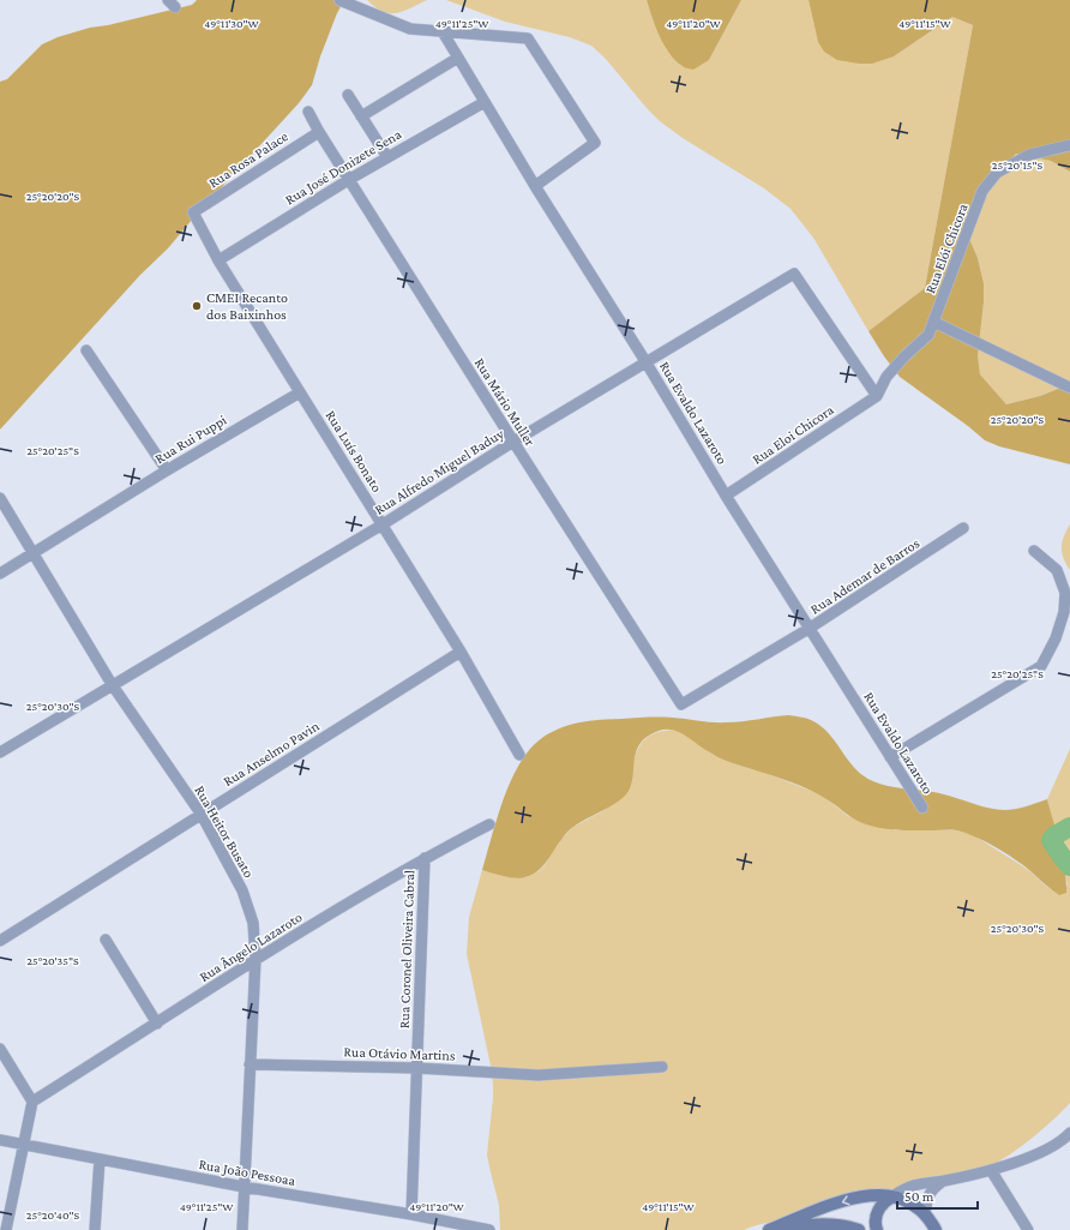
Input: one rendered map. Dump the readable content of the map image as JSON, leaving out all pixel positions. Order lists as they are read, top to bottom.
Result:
{
  "streets": {
    "street": [
      "Rua Rosa Palace",
      "Rua José Donizete Sena",
      "Rua Elói Chicora",
      "Rua Mário Muller",
      "Rua Evaldo Lazaroto",
      "Rua Eloi Chicora",
      "Rua Rui Puppi",
      "Rua Luís Bonato",
      "Rua Alfredo Miguel Baduy",
      "Rua Ademar de Barros",
      "Rua Anselmo Pavin",
      "Rua Heitor Busato",
      "Rua Ângelo Lazaroto",
      "Rua Coronel Oliveira Cabral",
      "Rua Otávio Martins",
      "Rua João Pessoaa"
    ]
  },
  "crossings": [
    ["Rua Rosa Palace", "Rua Mário Muller"],
    ["Rua Rosa Palace", "Rua Luís Bonato"],
    ["Rua José Donizete Sena", "Rua Mário Muller"],
    ["Rua José Donizete Sena", "Rua Evaldo Lazaroto"],
    ["Rua José Donizete Sena", "Rua Luís Bonato"],
    ["Rua Elói Chicora", "Rua Eloi Chicora"],
    ["Rua Elói Chicora", "Rua Alfredo Miguel Baduy"],
    ["Rua Mário Muller", "Rua Alfredo Miguel Baduy"],
    ["Rua Mário Muller", "Rua Ademar de Barros"],
    ["Rua Evaldo Lazaroto", "Rua Eloi Chicora"],
    ["Rua Evaldo Lazaroto", "Rua Alfredo Miguel Baduy"],
    ["Rua Evaldo Lazaroto", "Rua Ademar de Barros"],
    ["Rua Eloi Chicora", "Rua Alfredo Miguel Baduy"],
    ["Rua Rui Puppi", "Rua Luís Bonato"],
    ["Rua Rui Puppi", "Rua Heitor Busato"],
    ["Rua Luís Bonato", "Rua Alfredo Miguel Baduy"],
    ["Rua Luís Bonato", "Rua Anselmo Pavin"],
    ["Rua Alfredo Miguel Baduy", "Rua Heitor Busato"],
    ["Rua Anselmo Pavin", "Rua Heitor Busato"],
    ["Rua Heitor Busato", "Rua Ângelo Lazaroto"],
    ["Rua Heitor Busato", "Rua Otávio Martins"],
    ["Rua Heitor Busato", "Rua João Pessoaa"],
    ["Rua Ângelo Lazaroto", "Rua Coronel Oliveira Cabral"],
    ["Rua Coronel Oliveira Cabral", "Rua Otávio Martins"],
    ["Rua Coronel Oliveira Cabral", "Rua João Pessoaa"]
  ],
  "places": ["CMEI Recanto dos Baixinhos"],
  "scale_bar": "50 m",
  "coordinates": [
    "49°11'30\"W",
    "49°11'25\"W",
    "49°11'20\"W",
    "49°11'15\"W",
    "25°20'15\"S",
    "25°20'20\"S",
    "25°20'25\"S",
    "25°20'30\"S",
    "25°20'35\"S",
    "25°20'40\"S"
  ]
}
